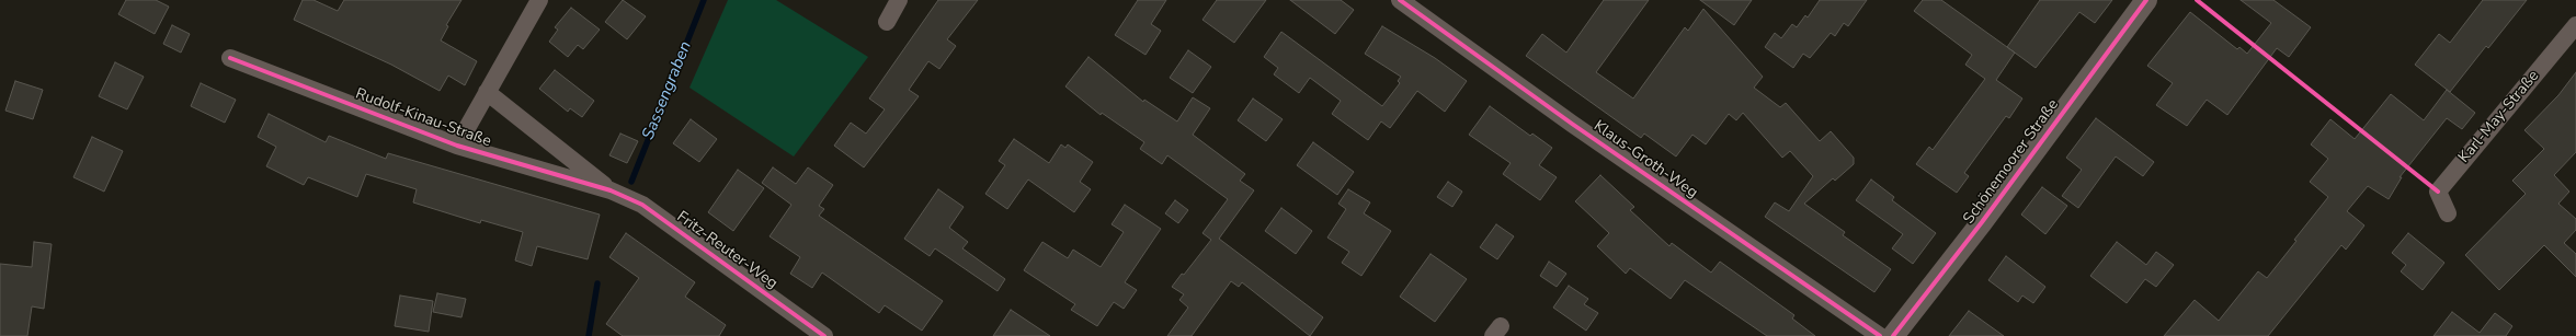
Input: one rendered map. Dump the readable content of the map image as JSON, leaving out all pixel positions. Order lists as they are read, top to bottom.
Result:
{
  "streets": {
    "street": [
      "Karl-May-Straße",
      "Rudolf-Kinau-Straße",
      "Klaus-Groth-Weg",
      "Schönemoorer Straße",
      "Fritz-Reuter-Weg"
    ]
  },
  "crossings": [
    ["Rudolf-Kinau-Straße", "Fritz-Reuter-Weg"]
  ],
  "water": ["Sassengraben"]
}
